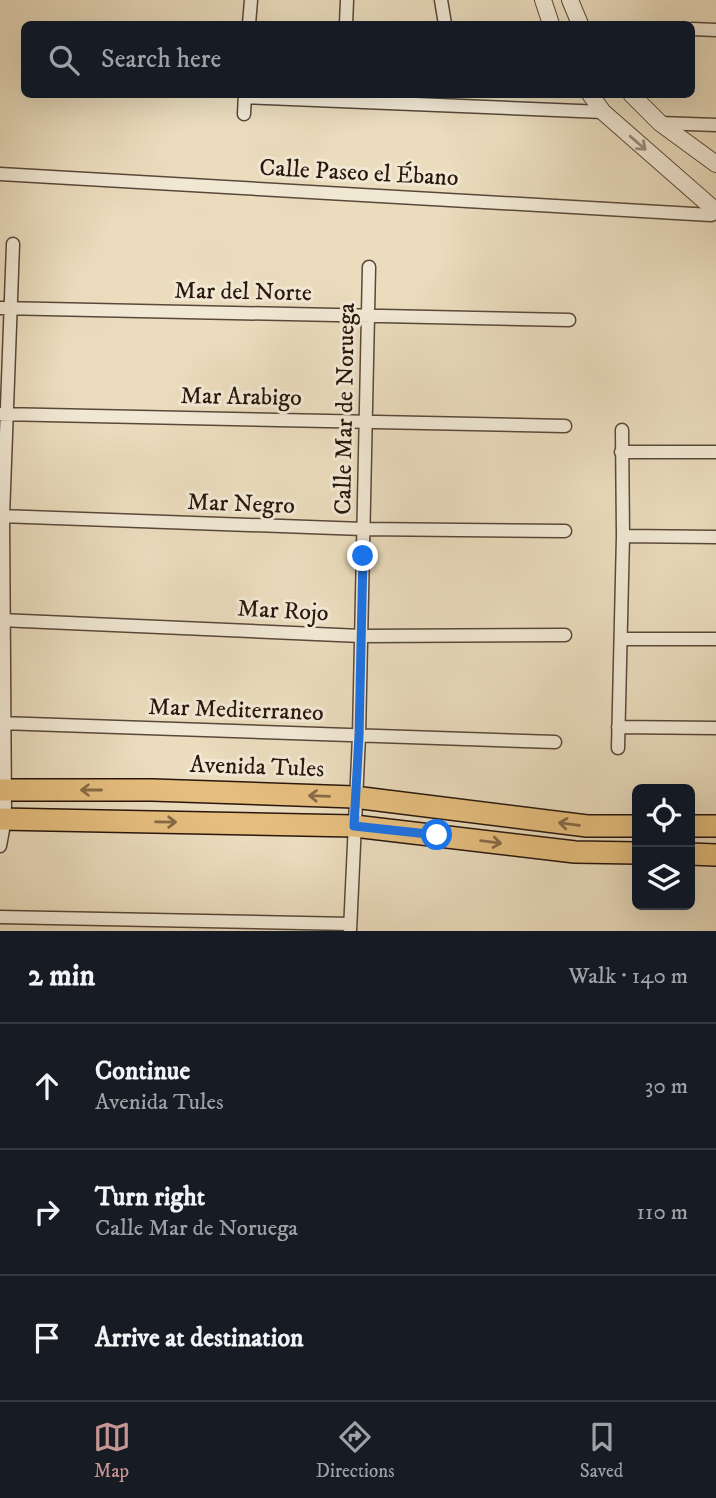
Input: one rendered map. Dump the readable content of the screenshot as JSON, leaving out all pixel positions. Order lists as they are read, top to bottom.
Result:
{
  "streets": {
    "main road": ["Avenida Tules"],
    "street": [
      "Calle Paseo el Ébano",
      "Mar del Norte",
      "Mar Arabigo",
      "Calle Mar de Noruega",
      "Mar Negro",
      "Mar Rojo",
      "Mar Mediterraneo"
    ]
  },
  "crossings": [
    ["Mar del Norte", "Calle Mar de Noruega"],
    ["Mar Arabigo", "Calle Mar de Noruega"],
    ["Calle Mar de Noruega", "Mar Negro"],
    ["Calle Mar de Noruega", "Mar Rojo"],
    ["Calle Mar de Noruega", "Mar Mediterraneo"],
    ["Calle Mar de Noruega", "Avenida Tules"]
  ],
  "page": {
    "search": "Search here",
    "heading": ["2 min", "Walk · 140 m"],
    "list": [
      ["Continue", "Avenida Tules", "30 m"],
      ["Turn right", "Calle Mar de Noruega", "110 m"],
      "Arrive at destination"
    ],
    "nav": ["Map", "Directions", "Saved"]
  }
}
